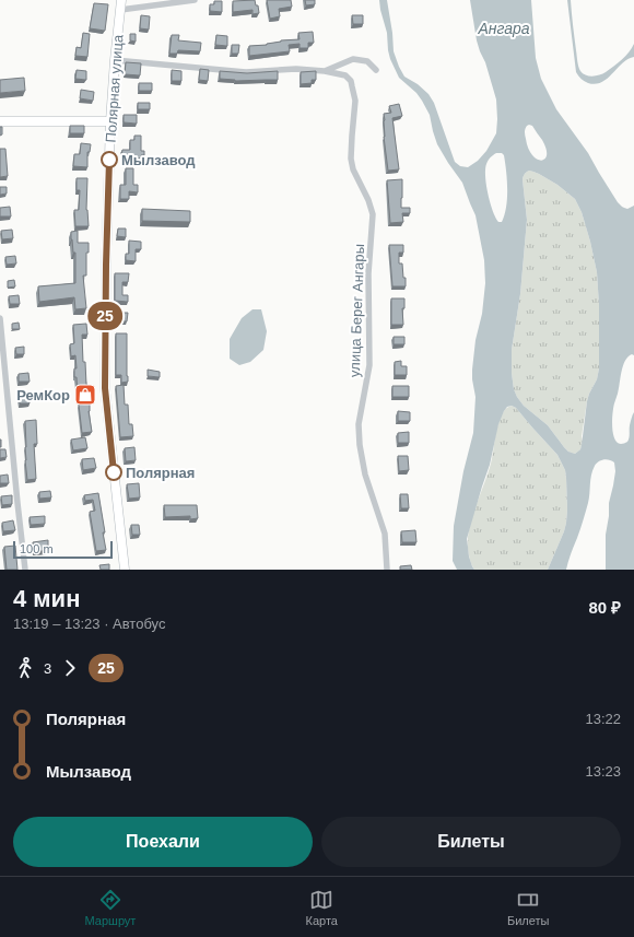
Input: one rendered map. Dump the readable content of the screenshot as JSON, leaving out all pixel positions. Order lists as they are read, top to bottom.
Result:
{
  "streets": {
    "main road": ["Полярная улица"],
    "street": ["улица Берег Ангары"]
  },
  "water": ["Ангара"],
  "places": {
    "other": ["Мылзавод", "Полярная"],
    "shop": ["РемКор"]
  },
  "lines": ["bus line 25"],
  "scale_bar": "100 m",
  "page": {
    "on_map": "25",
    "scale": "100 m",
    "heading": ["4 мин", "13:19 – 13:23 · Автобус", "80 ₽"],
    "legs": ["3", "25"],
    "list": [
      {
        "name": "Полярная",
        "value": "13:22"
      },
      {
        "name": "Мылзавод",
        "value": "13:23"
      }
    ],
    "buttons": ["Поехали", "Билеты"],
    "tabs": ["Маршрут", "Карта", "Билеты"]
  }
}
